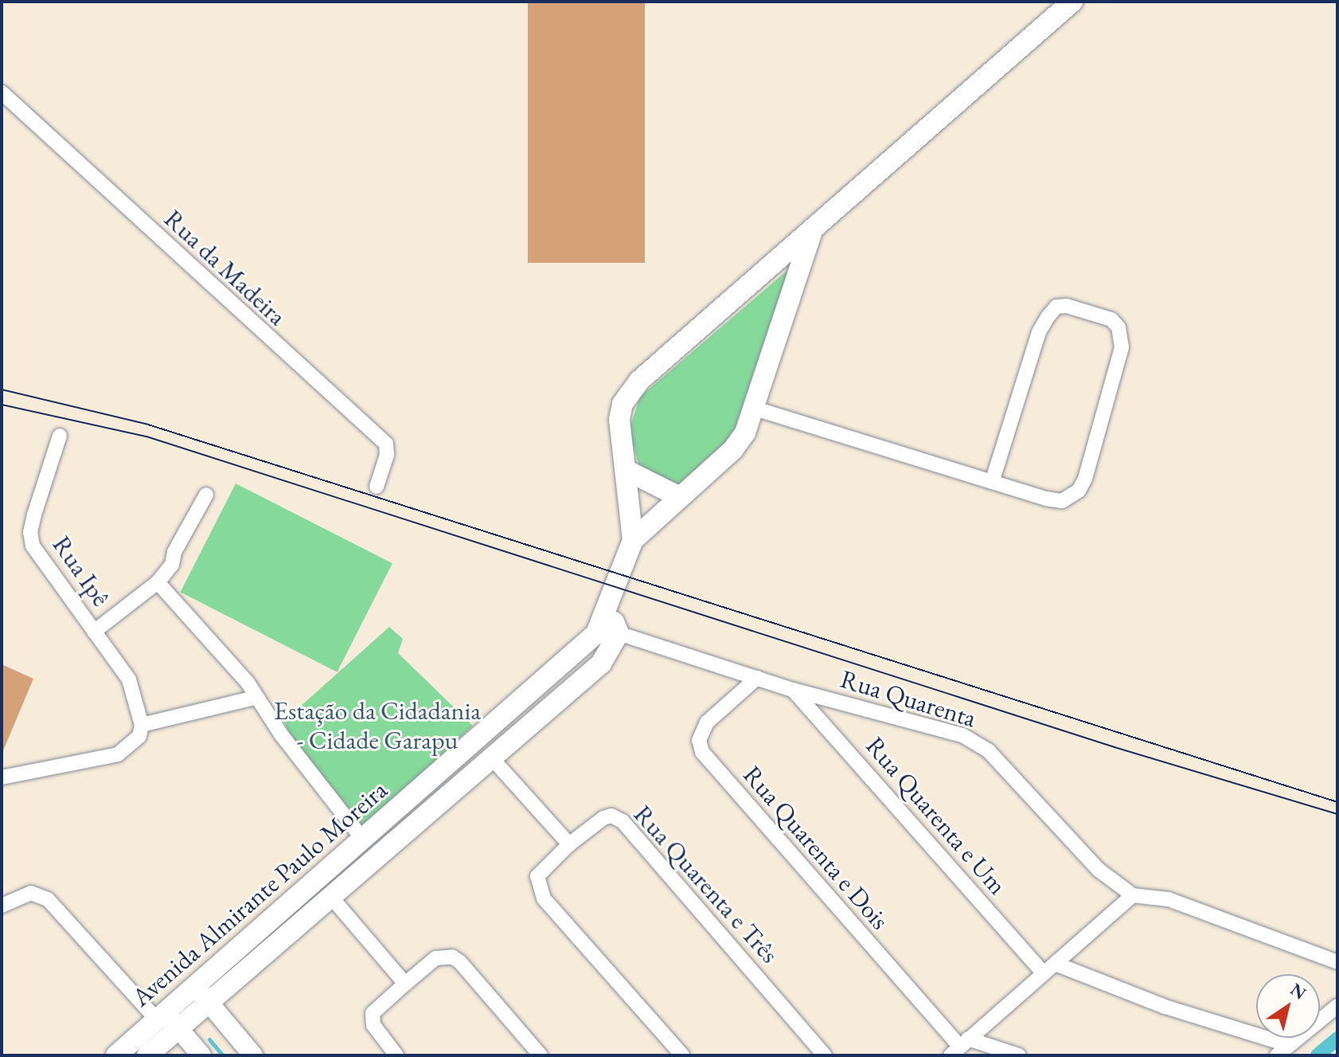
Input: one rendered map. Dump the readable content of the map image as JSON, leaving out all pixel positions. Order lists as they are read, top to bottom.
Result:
{
  "streets": {
    "main road": ["Avenida Almirante Paulo Moreira"],
    "street": [
      "Rua da Madeira",
      "Rua Ipê",
      "Rua Quarenta",
      "Rua Quarenta e Um",
      "Rua Quarenta e Dois",
      "Rua Quarenta e Três"
    ]
  },
  "crossings": [
    ["Rua Quarenta", "Rua Quarenta e Um"],
    ["Rua Quarenta", "Rua Quarenta e Dois"],
    ["Rua Quarenta", "Avenida Almirante Paulo Moreira"]
  ],
  "parks": ["Estação da Cidadania - Cidade Garapu"],
  "north": "top right"
}
